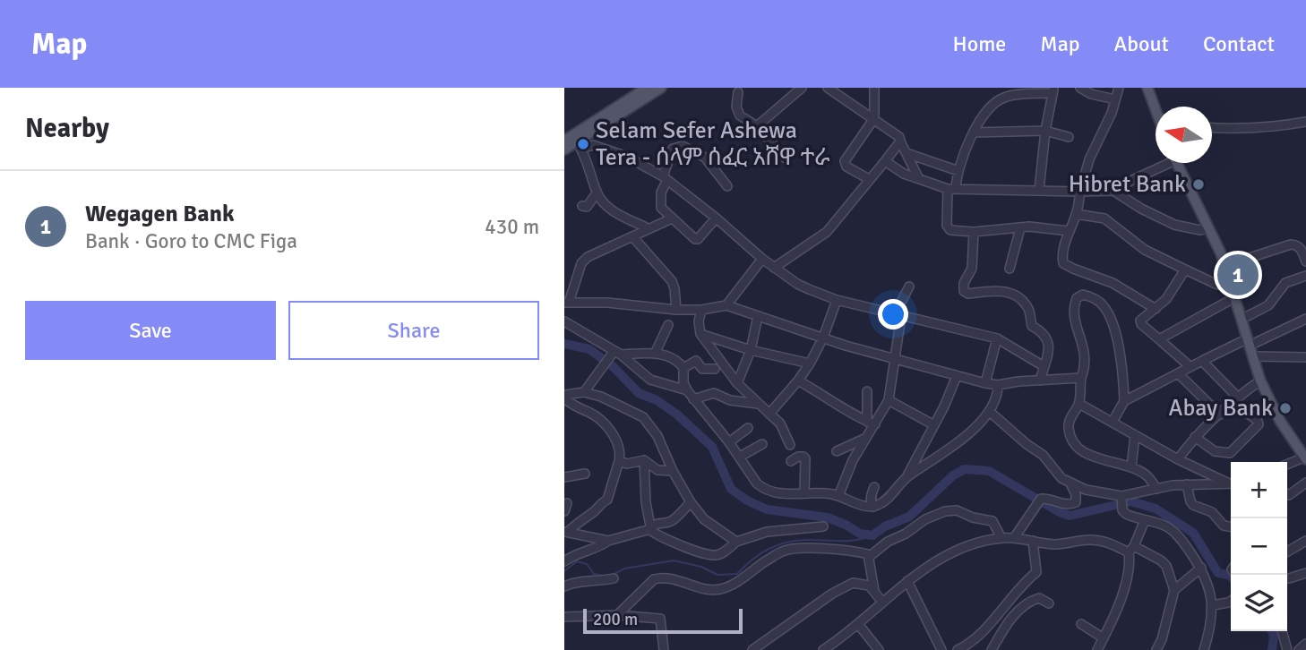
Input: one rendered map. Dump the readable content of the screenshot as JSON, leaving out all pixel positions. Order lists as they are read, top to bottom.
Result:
{
  "places": ["Selam Sefer Ashewa Tera - ሰላም ሰፈር አሸዋ ተራ", "Hibret Bank", "Abay Bank"],
  "scale_bar": "200 m",
  "north": "left",
  "page": {
    "header": "Map",
    "nav": [
      "Home",
      "Map",
      "About",
      "Contact"
    ],
    "heading": "Nearby",
    "list": [
      {
        "mark": "1",
        "name": "Wegagen Bank",
        "note": "Bank · Goro to CMC Figa",
        "value": "430 m"
      }
    ],
    "pins": "1",
    "buttons": ["Save", "Share"],
    "map_buttons": ["+", "−"],
    "scale": "200 m"
  }
}
